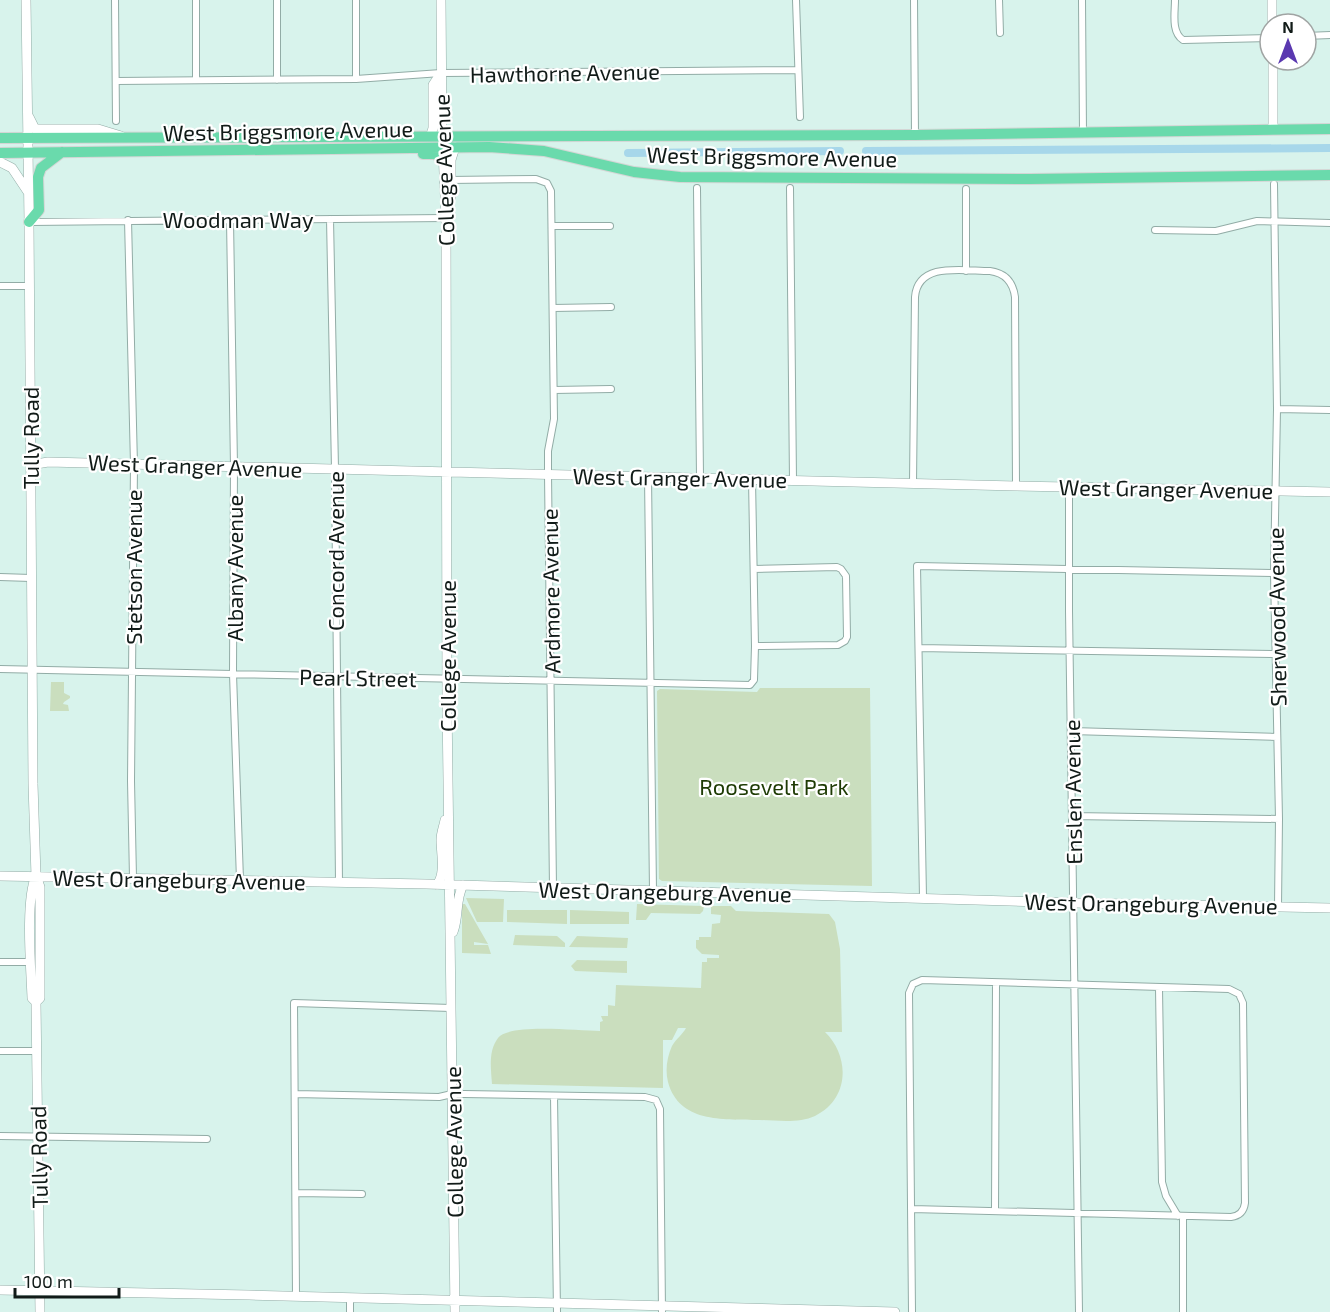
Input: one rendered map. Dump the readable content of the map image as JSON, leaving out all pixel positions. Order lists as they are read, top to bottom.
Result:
{
  "streets": {
    "main road": ["West Briggsmore Avenue"],
    "street": [
      "Hawthorne Avenue",
      "College Avenue",
      "Woodman Way",
      "Tully Road",
      "West Granger Avenue",
      "Concord Avenue",
      "Stetson Avenue",
      "Albany Avenue",
      "Ardmore Avenue",
      "Sherwood Avenue",
      "Pearl Street",
      "Enslen Avenue",
      "West Orangeburg Avenue"
    ]
  },
  "crossings": [
    ["Hawthorne Avenue", "College Avenue"],
    ["West Briggsmore Avenue", "College Avenue"],
    ["West Briggsmore Avenue", "Tully Road"],
    ["College Avenue", "Woodman Way"],
    ["College Avenue", "West Granger Avenue"],
    ["College Avenue", "Ardmore Avenue"],
    ["College Avenue", "Pearl Street"],
    ["College Avenue", "West Orangeburg Avenue"],
    ["Woodman Way", "Tully Road"],
    ["Woodman Way", "Concord Avenue"],
    ["Woodman Way", "Stetson Avenue"],
    ["Woodman Way", "Albany Avenue"],
    ["Tully Road", "West Granger Avenue"],
    ["Tully Road", "Pearl Street"],
    ["Tully Road", "West Orangeburg Avenue"],
    ["West Granger Avenue", "Concord Avenue"],
    ["West Granger Avenue", "Stetson Avenue"],
    ["West Granger Avenue", "Albany Avenue"],
    ["West Granger Avenue", "Ardmore Avenue"],
    ["West Granger Avenue", "Sherwood Avenue"],
    ["West Granger Avenue", "Enslen Avenue"],
    ["Concord Avenue", "Pearl Street"],
    ["Concord Avenue", "West Orangeburg Avenue"],
    ["Stetson Avenue", "Pearl Street"],
    ["Stetson Avenue", "West Orangeburg Avenue"],
    ["Albany Avenue", "Pearl Street"],
    ["Albany Avenue", "West Orangeburg Avenue"],
    ["Ardmore Avenue", "Pearl Street"],
    ["Ardmore Avenue", "West Orangeburg Avenue"],
    ["Sherwood Avenue", "West Orangeburg Avenue"],
    ["Enslen Avenue", "West Orangeburg Avenue"]
  ],
  "parks": ["Roosevelt Park"],
  "scale_bar": "100 m",
  "north": "top"
}
